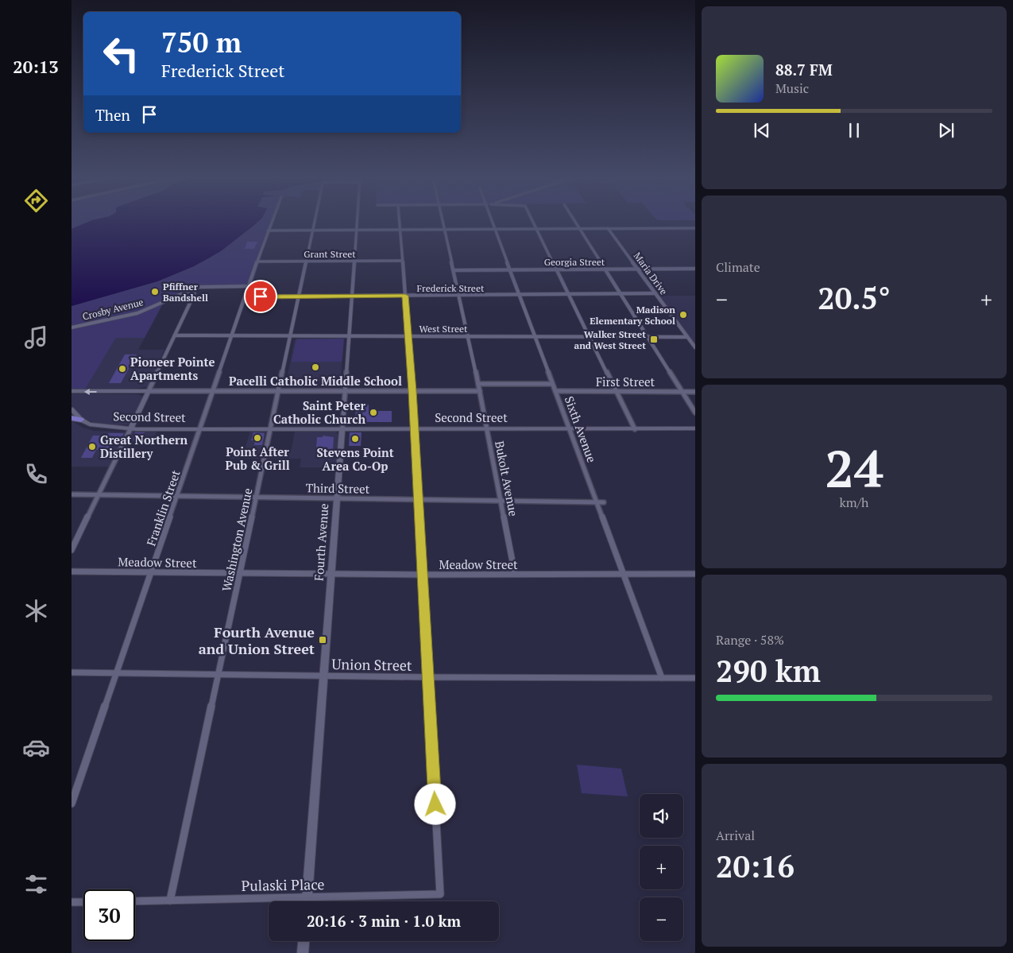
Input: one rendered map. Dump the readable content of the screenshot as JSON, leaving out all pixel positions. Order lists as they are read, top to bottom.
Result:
{
  "streets": {
    "street": [
      "Grant Street",
      "Georgia Street",
      "Maria Drive",
      "Frederick Street",
      "Crosby Avenue",
      "West Street",
      "First Street",
      "Second Street",
      "Sixth Avenue",
      "Bukolt Avenue",
      "Third Street",
      "Franklin Street",
      "Washington Avenue",
      "Fourth Avenue",
      "Meadow Street",
      "Union Street",
      "Pulaski Place"
    ]
  },
  "crossings": [
    ["Grant Street", "Franklin Street"],
    ["Grant Street", "Washington Avenue"],
    ["Grant Street", "Fourth Avenue"],
    ["Georgia Street", "Maria Drive"],
    ["Georgia Street", "Sixth Avenue"],
    ["Georgia Street", "Bukolt Avenue"],
    ["Maria Drive", "Frederick Street"],
    ["Maria Drive", "West Street"],
    ["Frederick Street", "Sixth Avenue"],
    ["Frederick Street", "Bukolt Avenue"],
    ["Frederick Street", "Franklin Street"],
    ["Frederick Street", "Washington Avenue"],
    ["Frederick Street", "Fourth Avenue"],
    ["Crosby Avenue", "Franklin Street"],
    ["West Street", "Sixth Avenue"],
    ["West Street", "Bukolt Avenue"],
    ["West Street", "Franklin Street"],
    ["West Street", "Washington Avenue"],
    ["West Street", "Fourth Avenue"],
    ["First Street", "Sixth Avenue"],
    ["Second Street", "Sixth Avenue"],
    ["Second Street", "Bukolt Avenue"],
    ["Second Street", "Franklin Street"],
    ["Second Street", "Washington Avenue"],
    ["Second Street", "Fourth Avenue"],
    ["Sixth Avenue", "Third Street"],
    ["Sixth Avenue", "Meadow Street"],
    ["Sixth Avenue", "Union Street"],
    ["Bukolt Avenue", "Third Street"],
    ["Bukolt Avenue", "Meadow Street"],
    ["Third Street", "Franklin Street"],
    ["Third Street", "Washington Avenue"],
    ["Third Street", "Fourth Avenue"],
    ["Franklin Street", "Meadow Street"],
    ["Franklin Street", "Union Street"],
    ["Washington Avenue", "Meadow Street"],
    ["Washington Avenue", "Union Street"],
    ["Washington Avenue", "Pulaski Place"],
    ["Fourth Avenue", "Meadow Street"],
    ["Fourth Avenue", "Union Street"],
    ["Fourth Avenue", "Pulaski Place"],
    ["Union Street", "Pulaski Place"]
  ],
  "places": {
    "other": [
      "Pfiffner Bandshell",
      "Madison Elementary School",
      "Pacelli Catholic Middle School",
      "Pioneer Pointe Apartments",
      "Saint Peter Catholic Church",
      "Point After Pub & Grill",
      "Stevens Point Area Co-Op",
      "Great Northern Distillery"
    ],
    "transit": ["Walker Street and West Street", "Fourth Avenue and Union Street"]
  },
  "page": {
    "tabs": "20:13",
    "turn": ["750 m", "Frederick Street"],
    "song": ["88.7 FM", "Music"],
    "then": "Then",
    "tile": [
      "Climate",
      ["24", "km/h"],
      ["Range · 58%", "290 km"],
      ["Arrival", "20:16"]
    ],
    "heat": ["−", "20.5°", "+"],
    "map_buttons": ["+", "−"],
    "limit": "30",
    "trip": "20:16 · 3 min · 1.0 km"
  }
}
